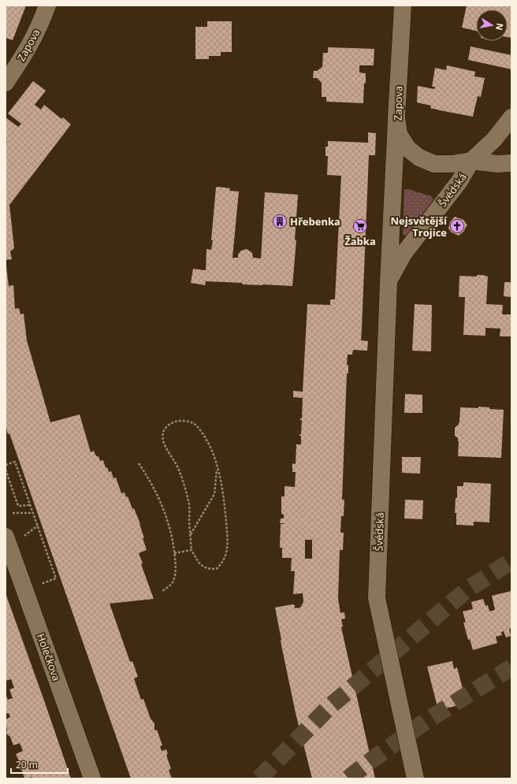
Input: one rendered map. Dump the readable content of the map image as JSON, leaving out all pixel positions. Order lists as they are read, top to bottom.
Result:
{
  "streets": {
    "street": ["Zapova", "Švédská", "Holečkova"]
  },
  "crossings": [
    ["Zapova", "Švédská"]
  ],
  "places": {
    "building": ["Hřebenka"],
    "supermarket": ["Žabka"],
    "church": ["Nejsvětější Trojice"]
  },
  "scale_bar": "20 m",
  "north": "right"
}
